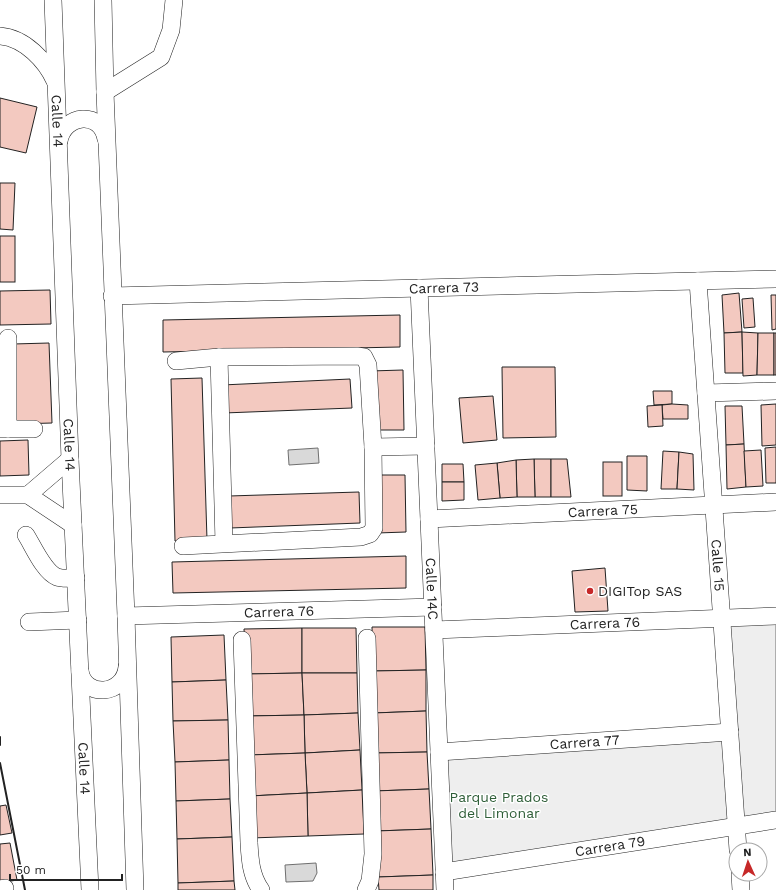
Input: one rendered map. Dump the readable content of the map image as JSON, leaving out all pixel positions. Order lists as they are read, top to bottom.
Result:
{
  "streets": {
    "street": [
      "Calle 14",
      "Carrera 73",
      "Carrera 75",
      "Calle 15",
      "Calle 14C",
      "Carrera 76",
      "Carrera 77",
      "Carrera 79"
    ]
  },
  "crossings": [
    ["Carrera 73", "Calle 15"],
    ["Carrera 73", "Calle 14C"],
    ["Carrera 75", "Calle 15"],
    ["Carrera 75", "Calle 14C"],
    ["Calle 15", "Carrera 76"],
    ["Calle 15", "Carrera 77"],
    ["Calle 15", "Carrera 79"],
    ["Calle 14C", "Carrera 76"],
    ["Calle 14C", "Carrera 77"],
    ["Calle 14C", "Carrera 79"]
  ],
  "parks": ["Parque Prados del Limonar"],
  "places": ["DIGITop SAS"],
  "scale_bar": "50 m",
  "north": "top"
}
